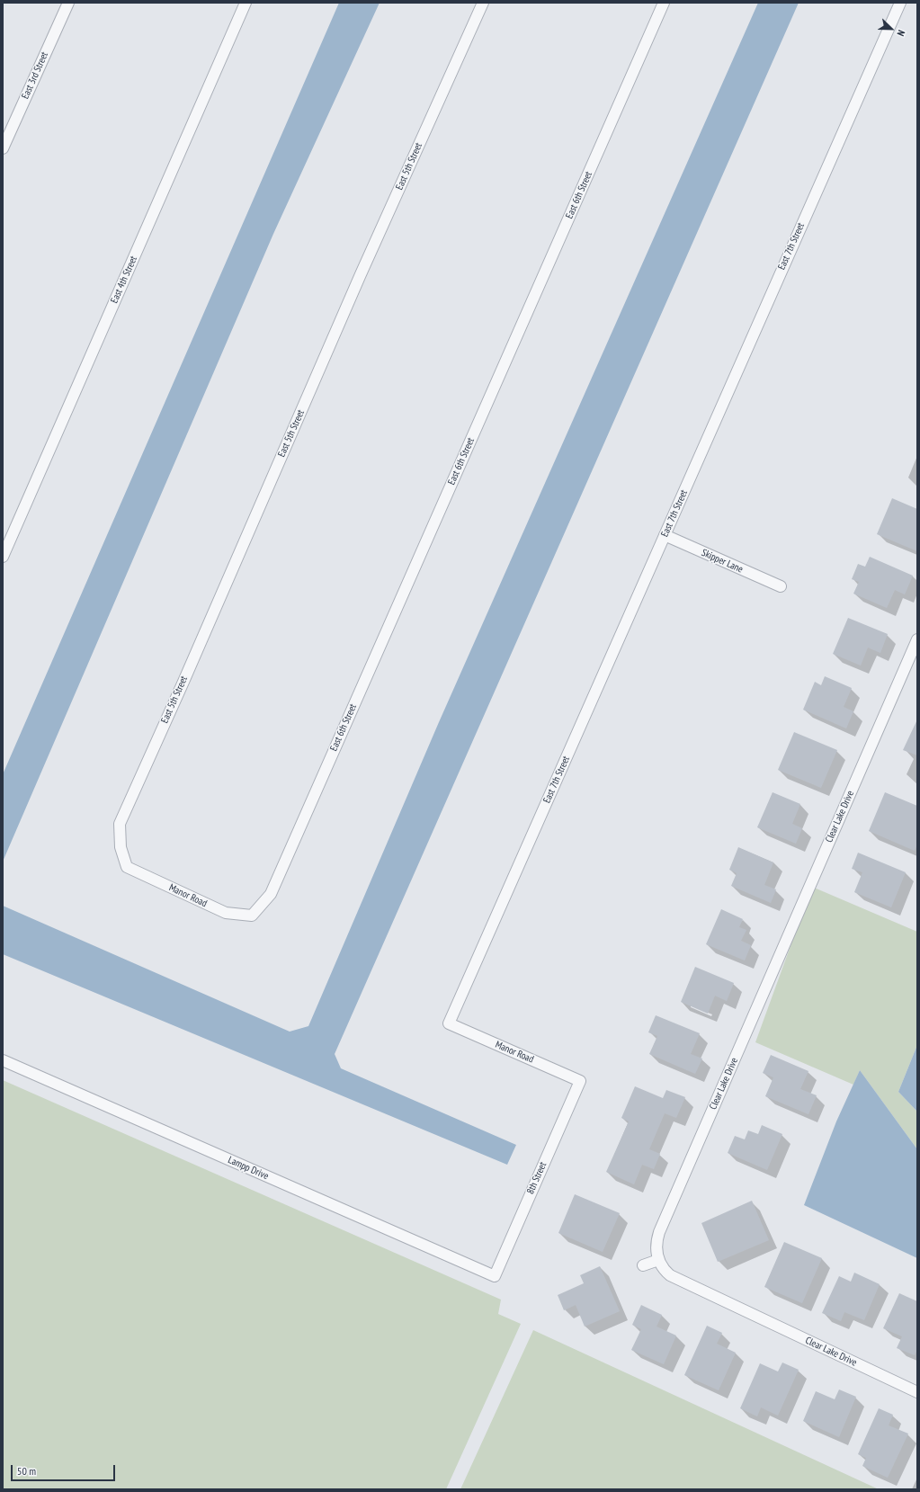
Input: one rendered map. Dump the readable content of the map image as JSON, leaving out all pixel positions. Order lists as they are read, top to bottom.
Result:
{
  "streets": {
    "street": [
      "East 3rd Street",
      "East 5th Street",
      "East 6th Street",
      "East 7th Street",
      "East 4th Street",
      "Skipper Lane",
      "Clear Lake Drive",
      "Manor Road",
      "Lampp Drive",
      "8th Street"
    ]
  },
  "crossings": [
    ["East 5th Street", "Manor Road"],
    ["East 6th Street", "Manor Road"],
    ["East 7th Street", "Skipper Lane"],
    ["East 7th Street", "Manor Road"],
    ["Manor Road", "8th Street"],
    ["Lampp Drive", "8th Street"]
  ],
  "scale_bar": "50 m",
  "north": "bottom right"
}
